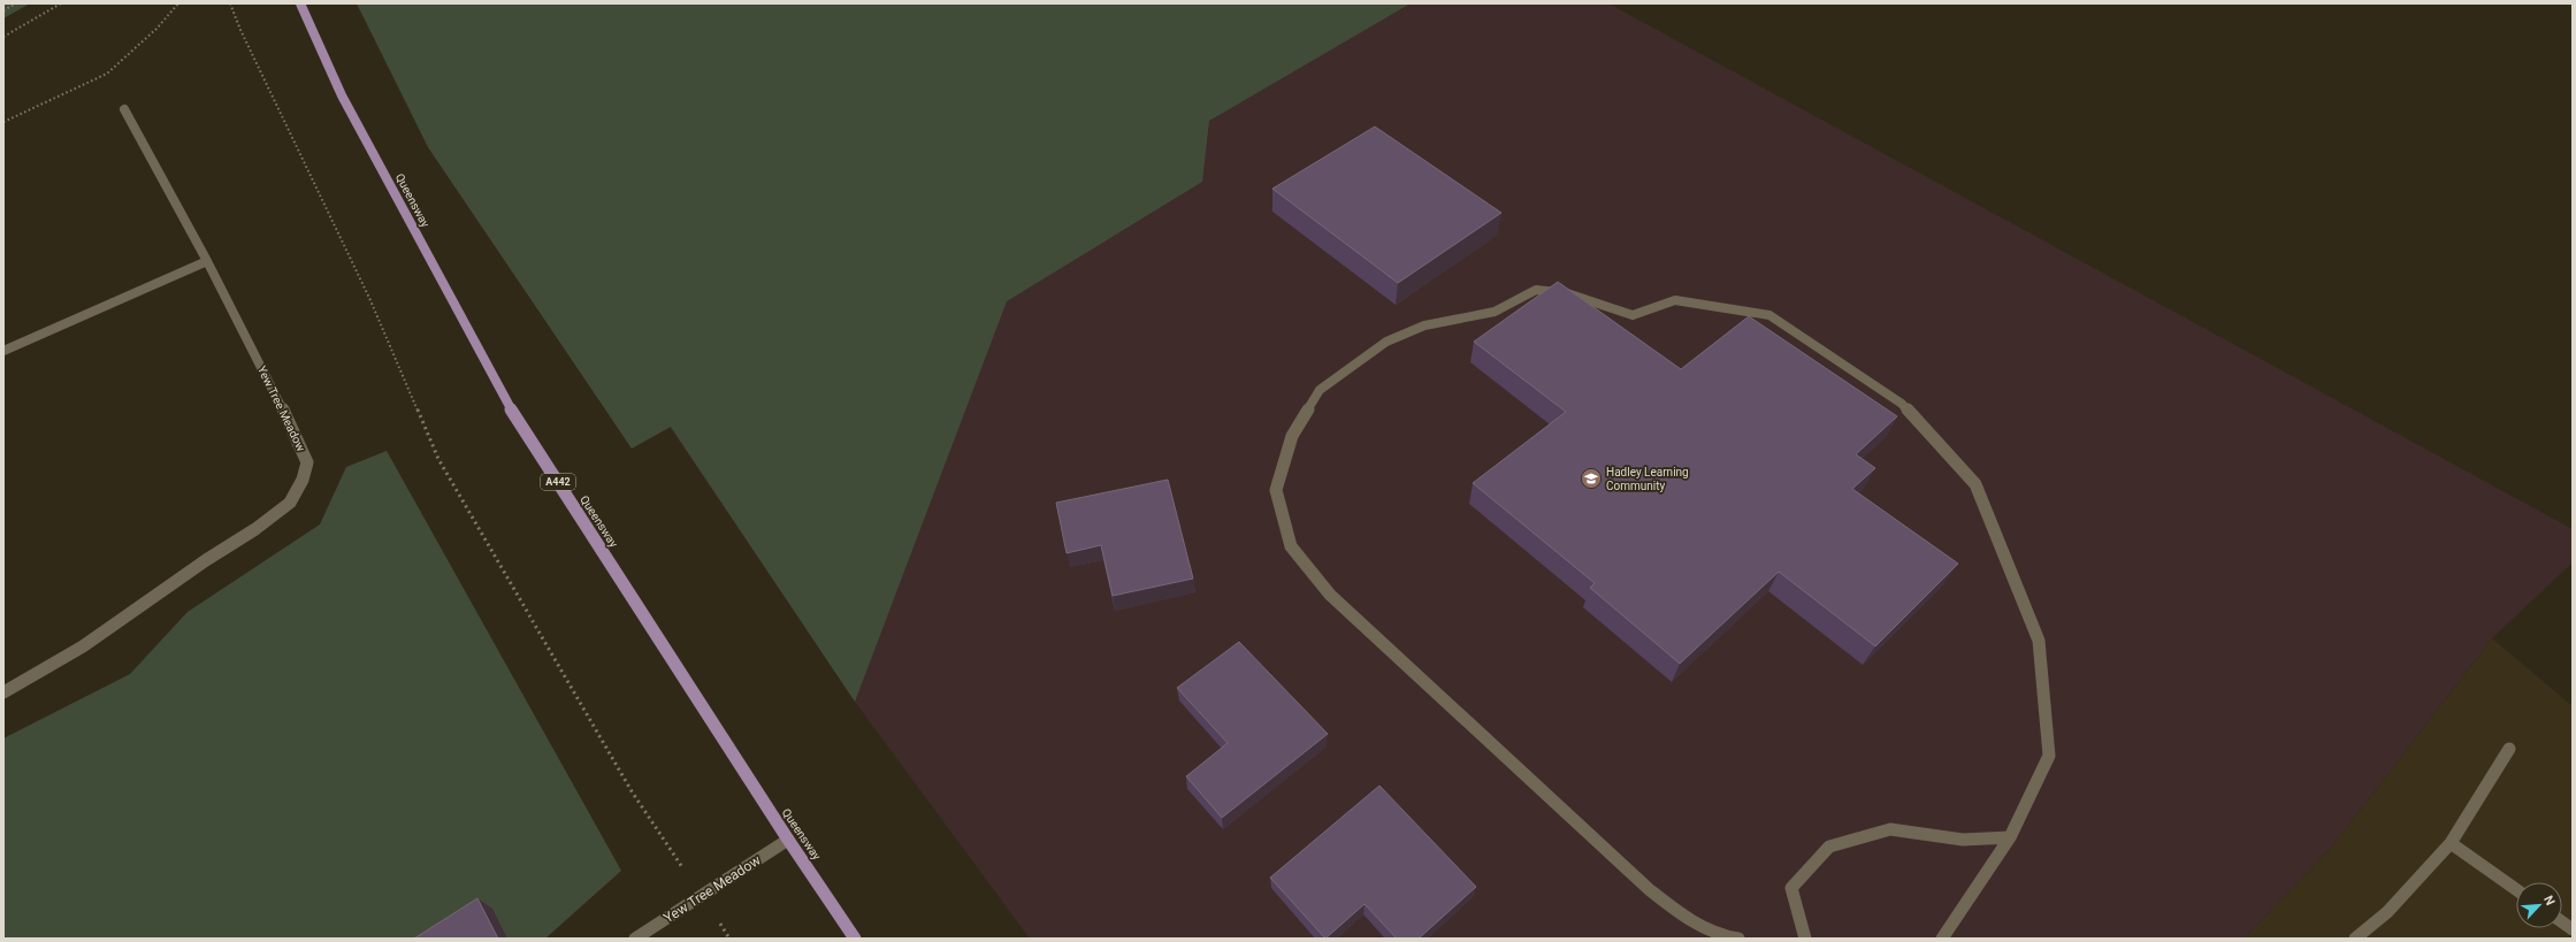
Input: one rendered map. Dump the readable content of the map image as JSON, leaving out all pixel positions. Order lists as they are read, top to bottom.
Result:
{
  "streets": {
    "main road": ["Queensway", "A442"],
    "street": ["Yew Tree Meadow"]
  },
  "crossings": [
    ["Queensway", "Yew Tree Meadow"]
  ],
  "places": {
    "school or university": ["Hadley Learning Community"]
  },
  "north": "top right"
}
